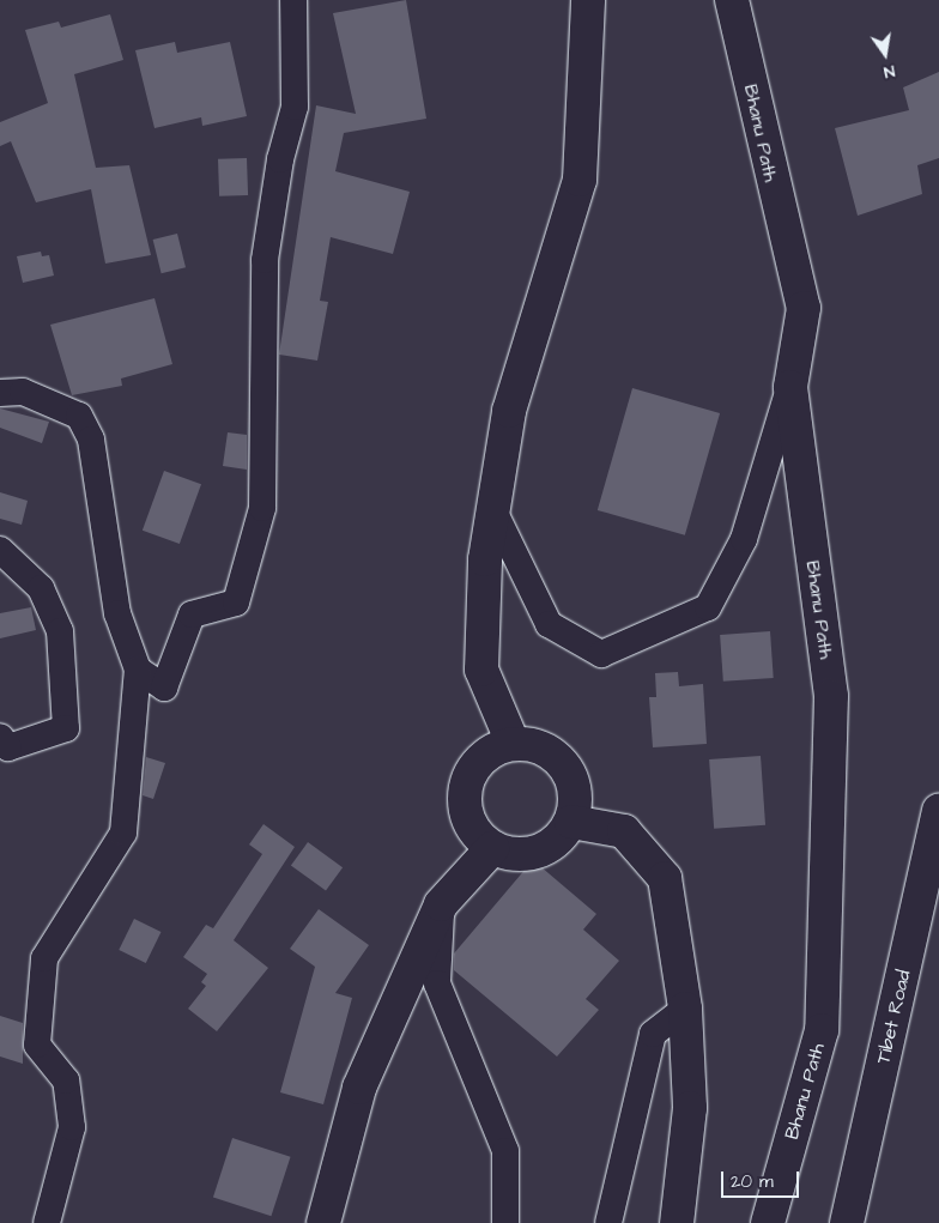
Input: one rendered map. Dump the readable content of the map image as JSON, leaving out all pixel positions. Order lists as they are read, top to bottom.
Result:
{
  "streets": {
    "street": ["Bhanu Path", "Tibet Road"]
  },
  "scale_bar": "20 m",
  "north": "bottom"
}
